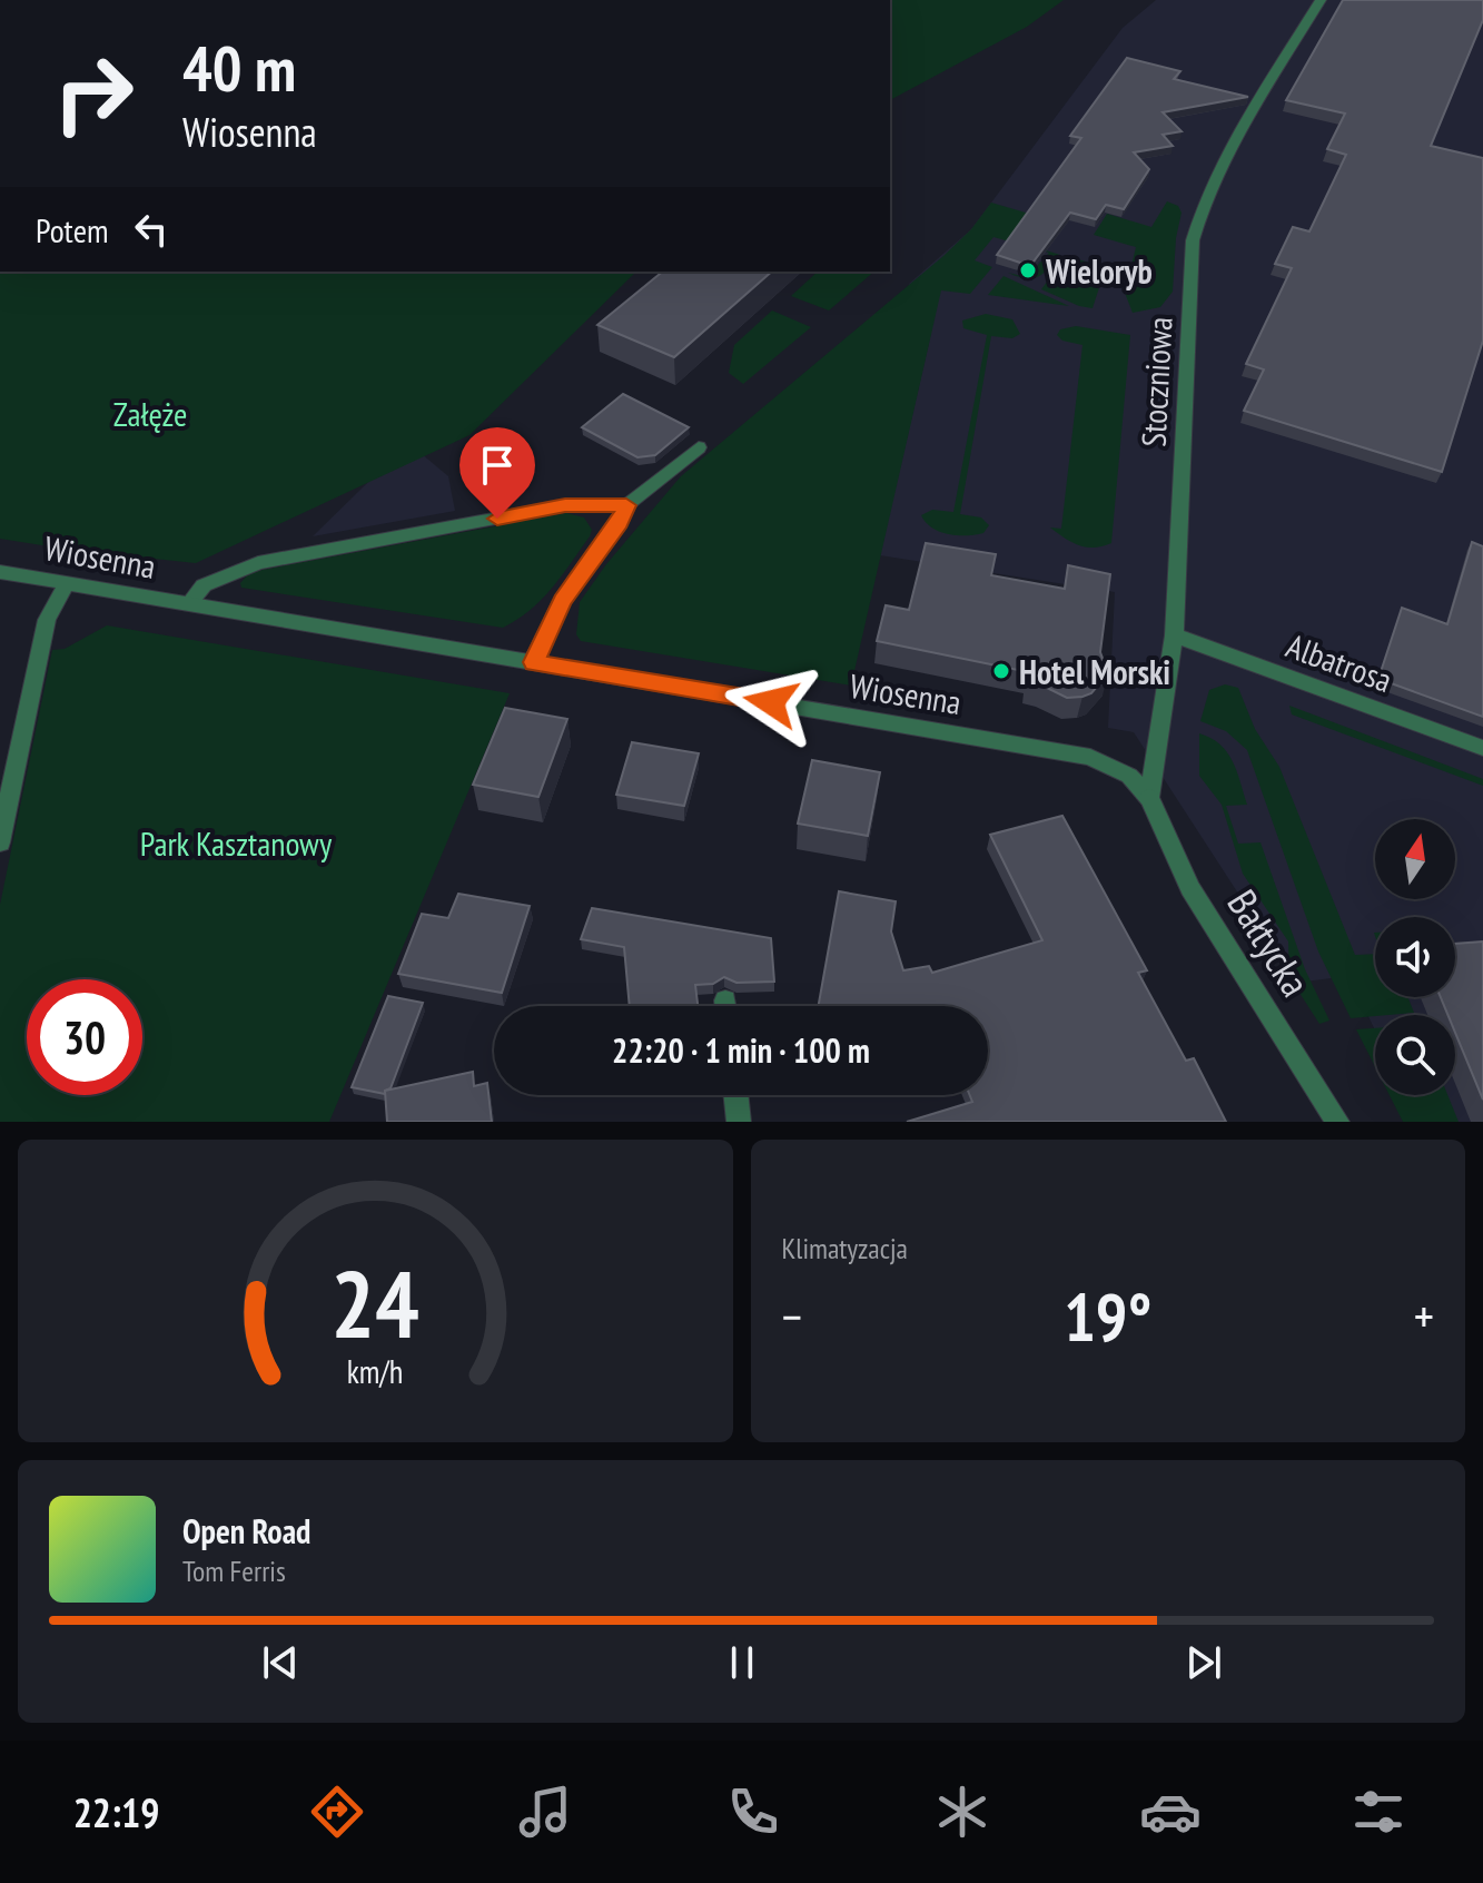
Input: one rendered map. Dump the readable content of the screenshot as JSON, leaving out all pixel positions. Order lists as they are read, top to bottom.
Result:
{
  "streets": {
    "street": [
      "Stoczniowa",
      "Wiosenna",
      "Albatrosa",
      "Bałtycka"
    ]
  },
  "crossings": [
    ["Stoczniowa", "Wiosenna"],
    ["Stoczniowa", "Albatrosa"],
    ["Stoczniowa", "Bałtycka"],
    ["Wiosenna", "Bałtycka"]
  ],
  "parks": ["Załęże", "Park Kasztanowy"],
  "places": ["Wieloryb", "Hotel Morski"],
  "north": "top",
  "page": {
    "turn": ["40 m", "Wiosenna"],
    "then": "Potem",
    "limit": "30",
    "trip": "22:20 · 1 min · 100 m",
    "tile": "Klimatyzacja",
    "heat": ["−", "19°", "+"],
    "song": ["Open Road", "Tom Ferris"],
    "tabs": "22:19",
    "gauge": ["24", "km/h"]
  }
}
